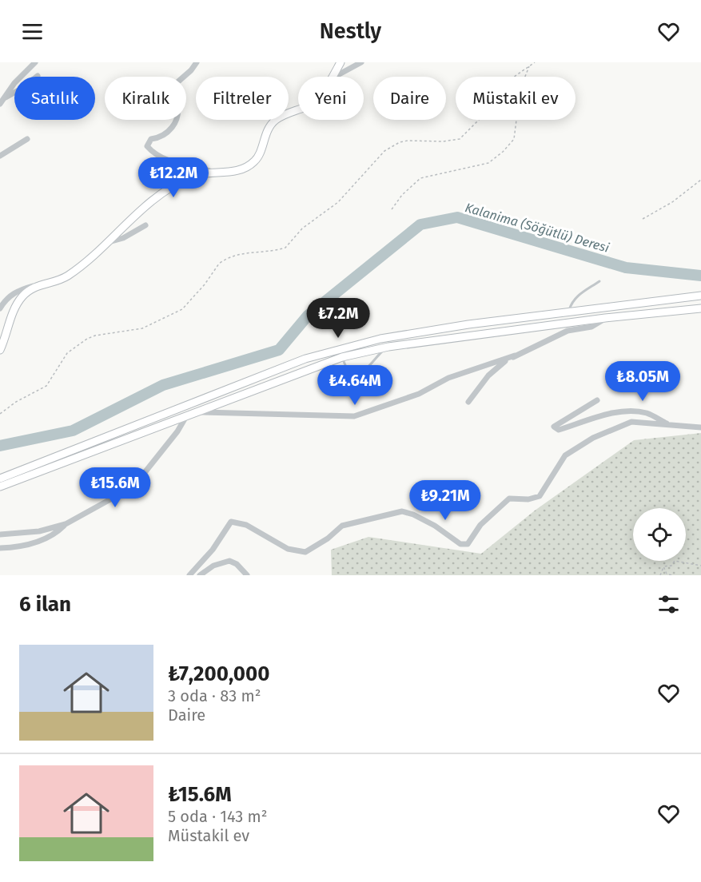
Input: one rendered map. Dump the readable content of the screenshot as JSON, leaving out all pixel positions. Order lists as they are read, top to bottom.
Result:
{
  "water": ["Kalanima (Söğütlü) Deresi"],
  "page": {
    "header": "Nestly",
    "chip": [
      "Satılık",
      "Kiralık",
      "Filtreler",
      "Yeni",
      "Daire",
      "Müstakil ev"
    ],
    "price": [
      "₺12.2M",
      "₺7.2M",
      "₺8.05M",
      "₺4.64M",
      "₺15.6M",
      "₺9.21M"
    ],
    "heading": "6 ilan",
    "list": [
      {
        "name": "₺7,200,000",
        "note": "3 oda · 83 m² · Daire"
      },
      {
        "name": "₺15.6M",
        "note": "5 oda · 143 m² · Müstakil ev"
      }
    ]
  }
}
